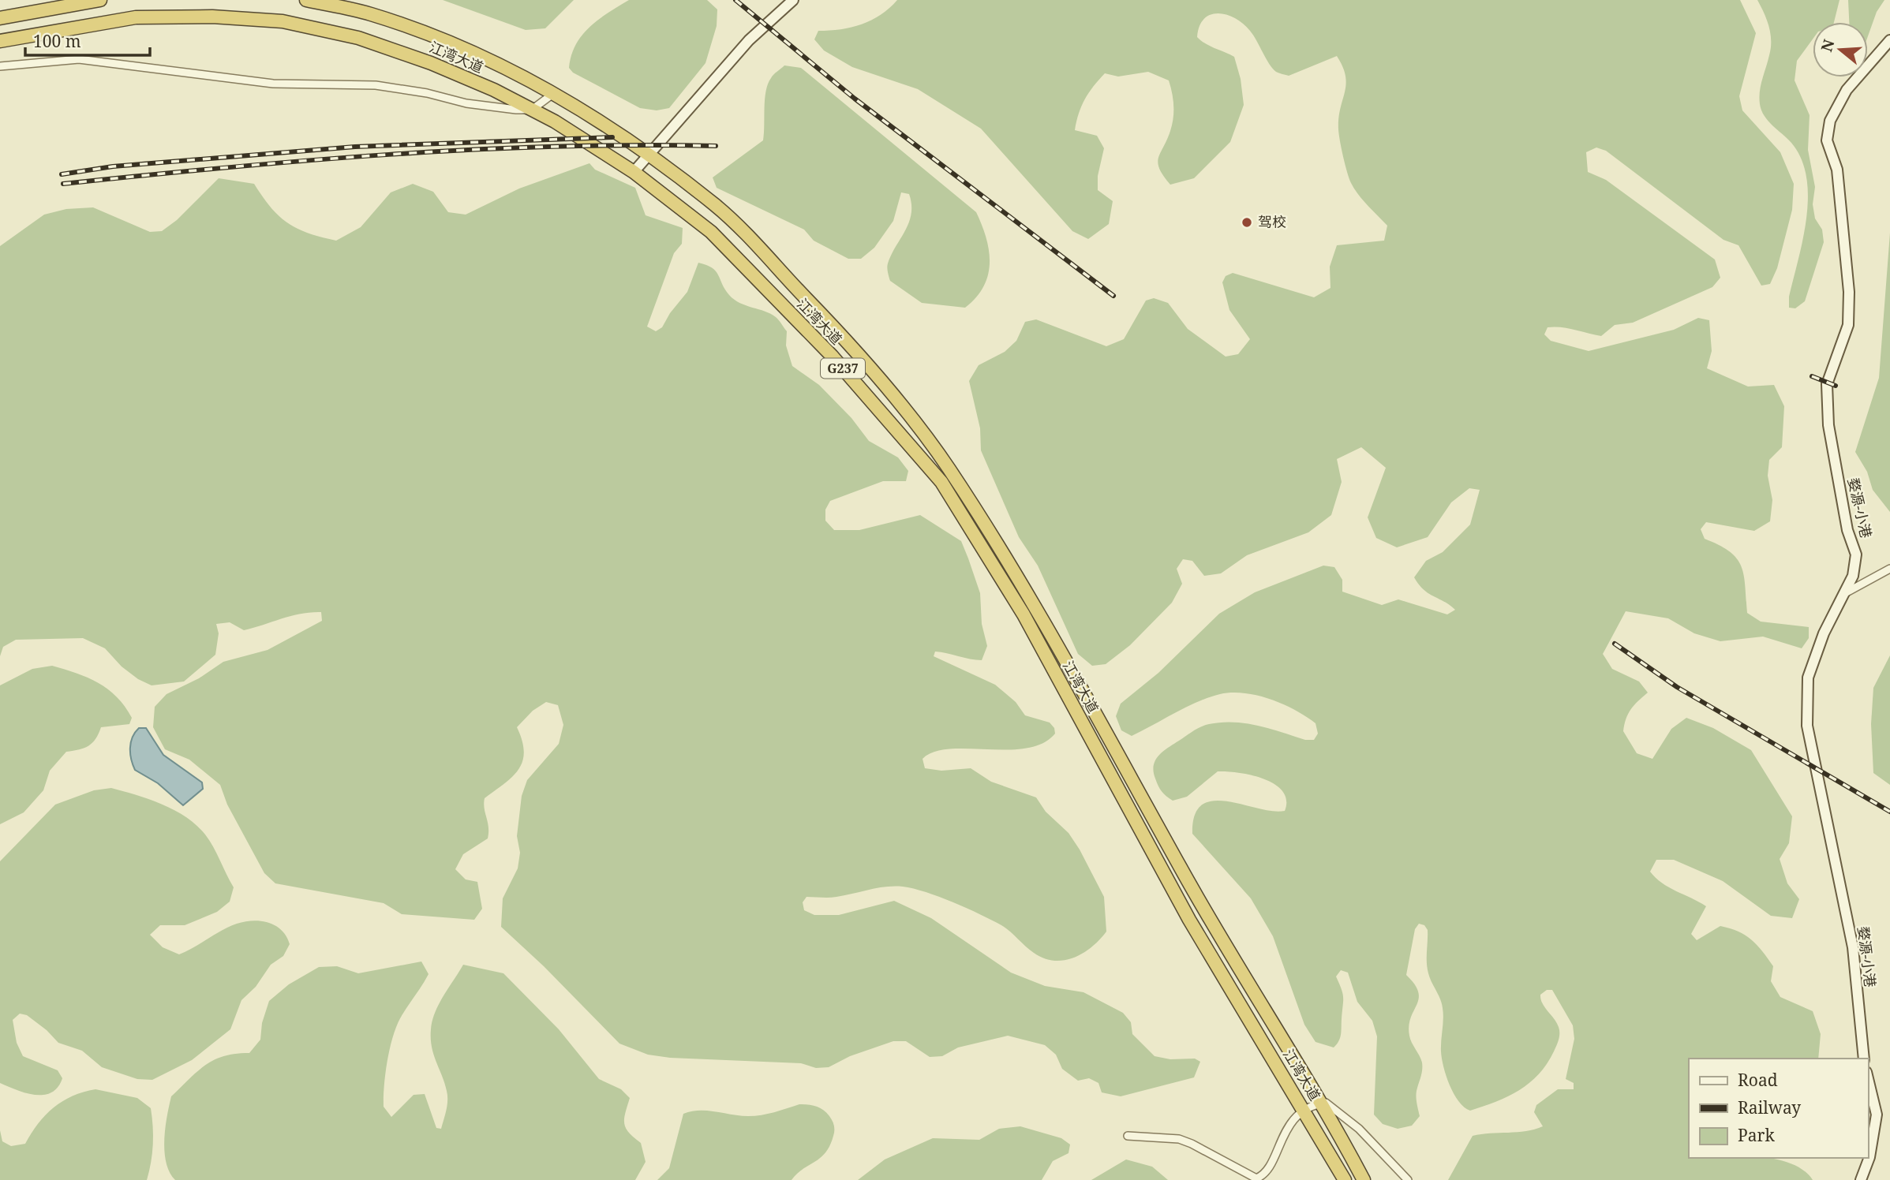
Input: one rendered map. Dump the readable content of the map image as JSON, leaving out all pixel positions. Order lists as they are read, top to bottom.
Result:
{
  "streets": {
    "highway": ["江湾大道", "G237"],
    "main road": ["婺源-小港"]
  },
  "places": ["驾校"],
  "legend": ["Road", "Railway", "Park"],
  "scale_bar": "100 m",
  "north": "left"
}
